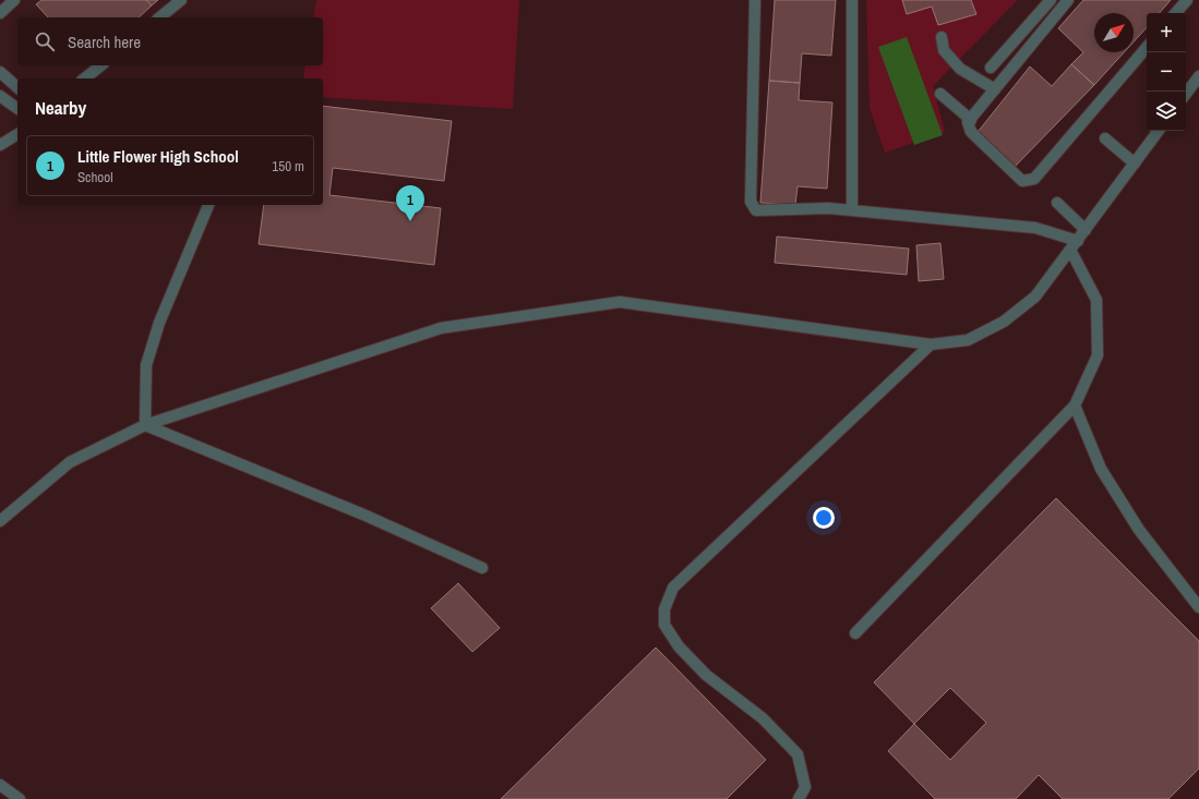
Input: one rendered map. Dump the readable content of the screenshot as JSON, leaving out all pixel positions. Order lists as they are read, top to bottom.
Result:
{
  "north": "top right",
  "page": {
    "map_buttons": ["+", "−"],
    "search": "Search here",
    "heading": "Nearby",
    "list": [
      {
        "mark": "1",
        "name": "Little Flower High School",
        "note": "School",
        "value": "150 m"
      }
    ],
    "pins": "1"
  }
}
